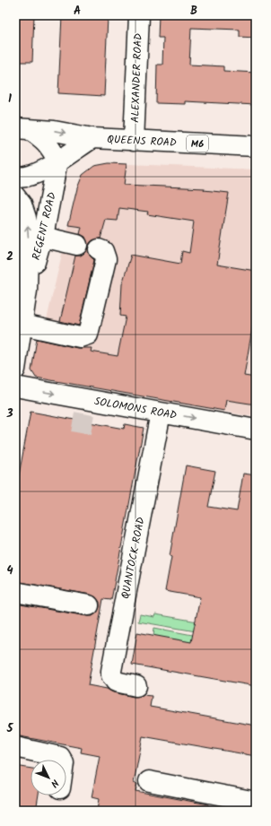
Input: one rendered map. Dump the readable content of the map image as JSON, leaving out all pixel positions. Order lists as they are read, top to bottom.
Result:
{
  "streets": {
    "main road": [
      "ALEXANDER ROAD",
      "QUEENS ROAD",
      "M6",
      "REGENT ROAD",
      "SOLOMONS ROAD",
      "QUANTOCK ROAD"
    ]
  },
  "crossings": [
    ["ALEXANDER ROAD", "QUEENS ROAD"],
    ["QUEENS ROAD", "REGENT ROAD"],
    ["SOLOMONS ROAD", "QUANTOCK ROAD"]
  ],
  "one_way": ["SOLOMONS ROAD"],
  "north": "bottom right",
  "grid": {
    "columns": ["A", "B"],
    "rows": [
      "1",
      "2",
      "3",
      "4",
      "5"
    ]
  }
}
